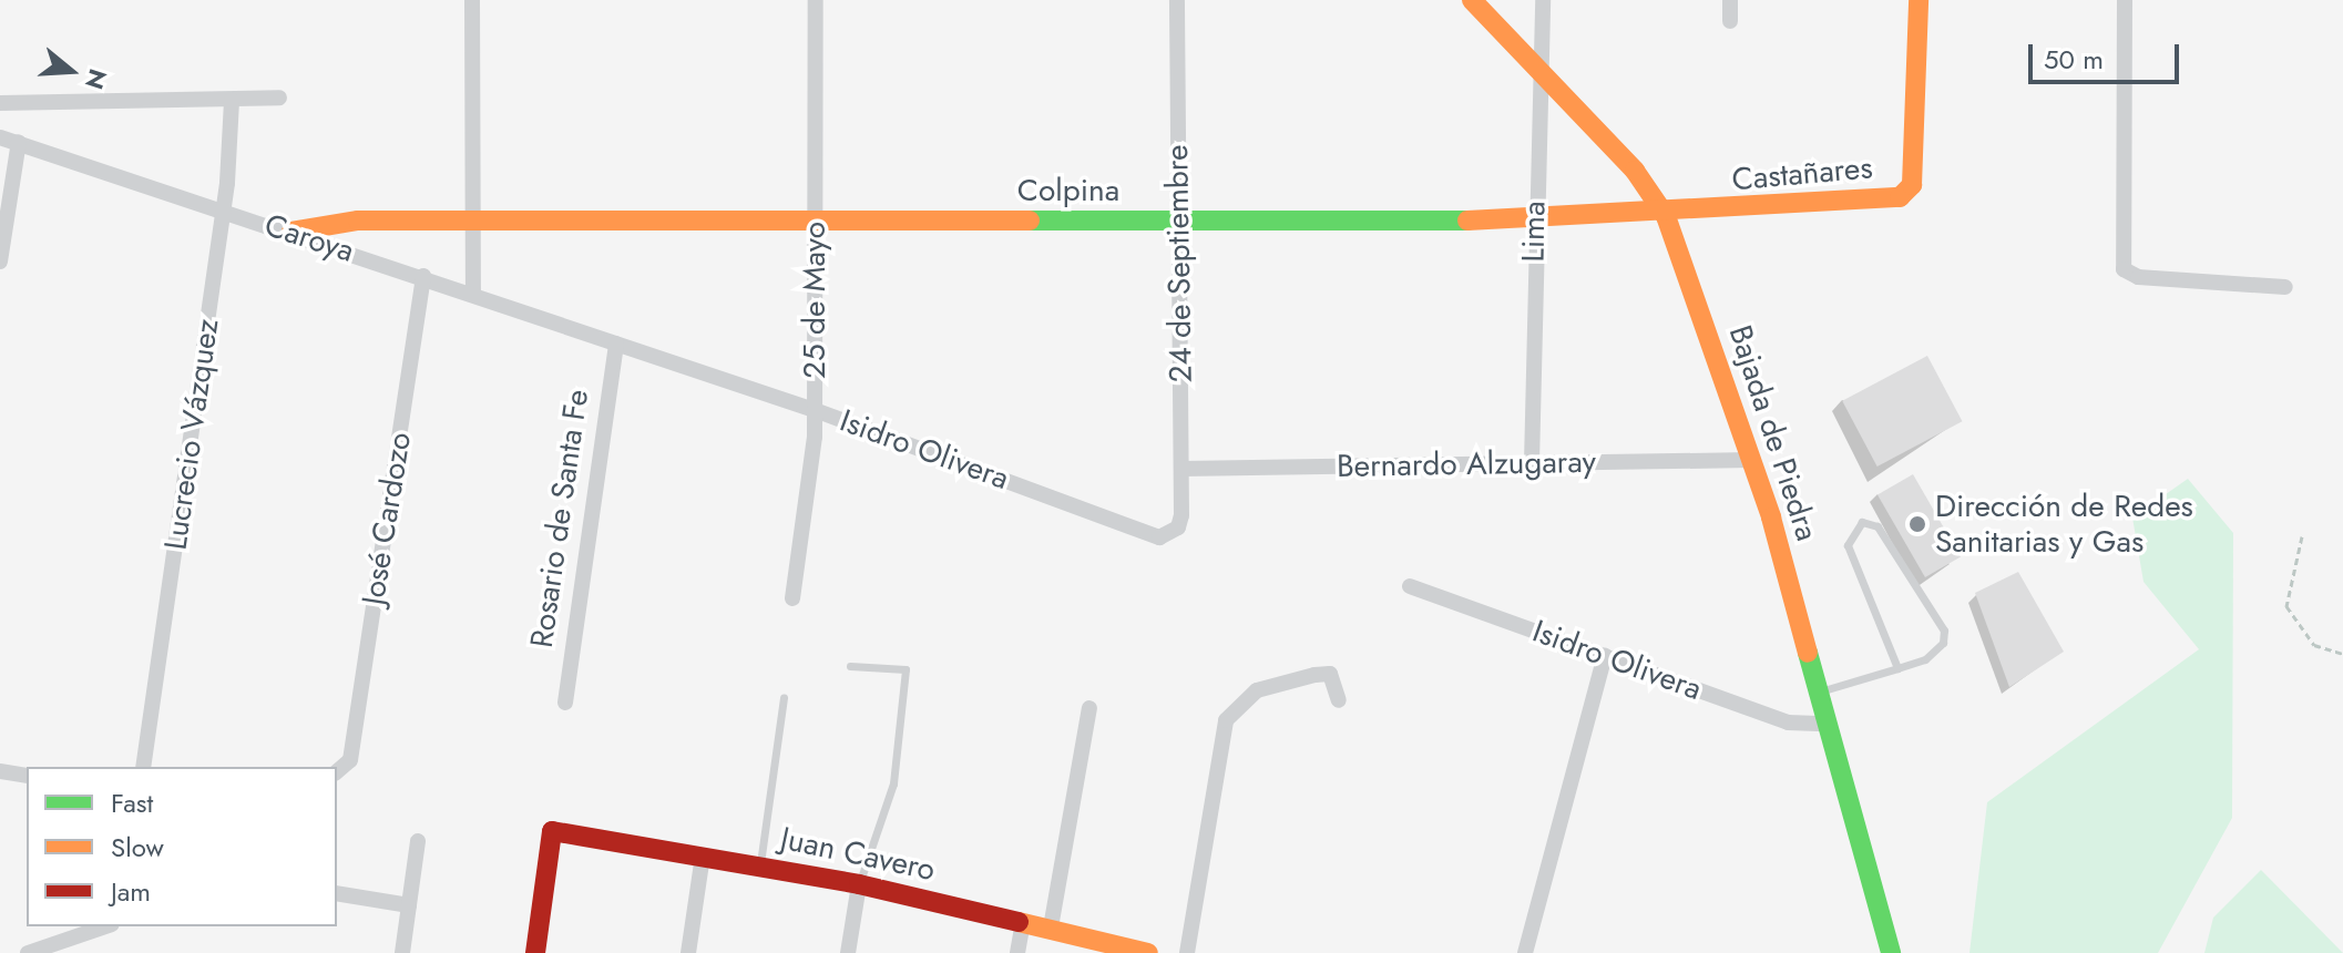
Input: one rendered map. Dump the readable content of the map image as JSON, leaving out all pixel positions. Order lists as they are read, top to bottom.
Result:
{
  "streets": {
    "street": [
      "Castañares",
      "Colpina",
      "Lima",
      "Caroya",
      "24 de Septiembre",
      "25 de Mayo",
      "Bajada de Piedra",
      "Lucrecio Vázquez",
      "Isidro Olivera",
      "Bernardo Alzugaray",
      "José Cardozo",
      "Rosario de Santa Fe",
      "Juan Cavero"
    ]
  },
  "crossings": [
    ["Castañares", "Colpina"],
    ["Castañares", "Bajada de Piedra"],
    ["Colpina", "Lima"],
    ["Colpina", "Caroya"],
    ["Colpina", "24 de Septiembre"],
    ["Colpina", "25 de Mayo"],
    ["Colpina", "Bajada de Piedra"],
    ["Lima", "Bajada de Piedra"],
    ["Lima", "Bernardo Alzugaray"],
    ["Caroya", "Lucrecio Vázquez"],
    ["Caroya", "Isidro Olivera"],
    ["Caroya", "José Cardozo"],
    ["Caroya", "Rosario de Santa Fe"],
    ["24 de Septiembre", "Isidro Olivera"],
    ["24 de Septiembre", "Bernardo Alzugaray"],
    ["25 de Mayo", "Isidro Olivera"],
    ["Bajada de Piedra", "Isidro Olivera"],
    ["Bajada de Piedra", "Bernardo Alzugaray"],
    ["Isidro Olivera", "Rosario de Santa Fe"]
  ],
  "places": ["Dirección de Redes Sanitarias y Gas"],
  "legend": ["Fast", "Slow", "Jam"],
  "scale_bar": "50 m",
  "north": "right"
}
